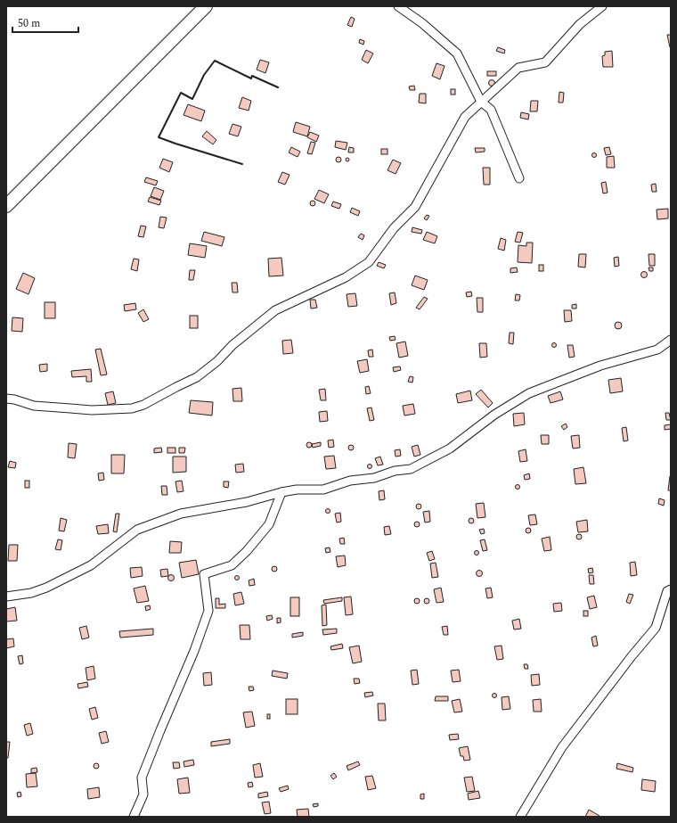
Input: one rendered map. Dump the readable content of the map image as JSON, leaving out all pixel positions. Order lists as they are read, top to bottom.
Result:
{
  "scale_bar": "50 m"
}
